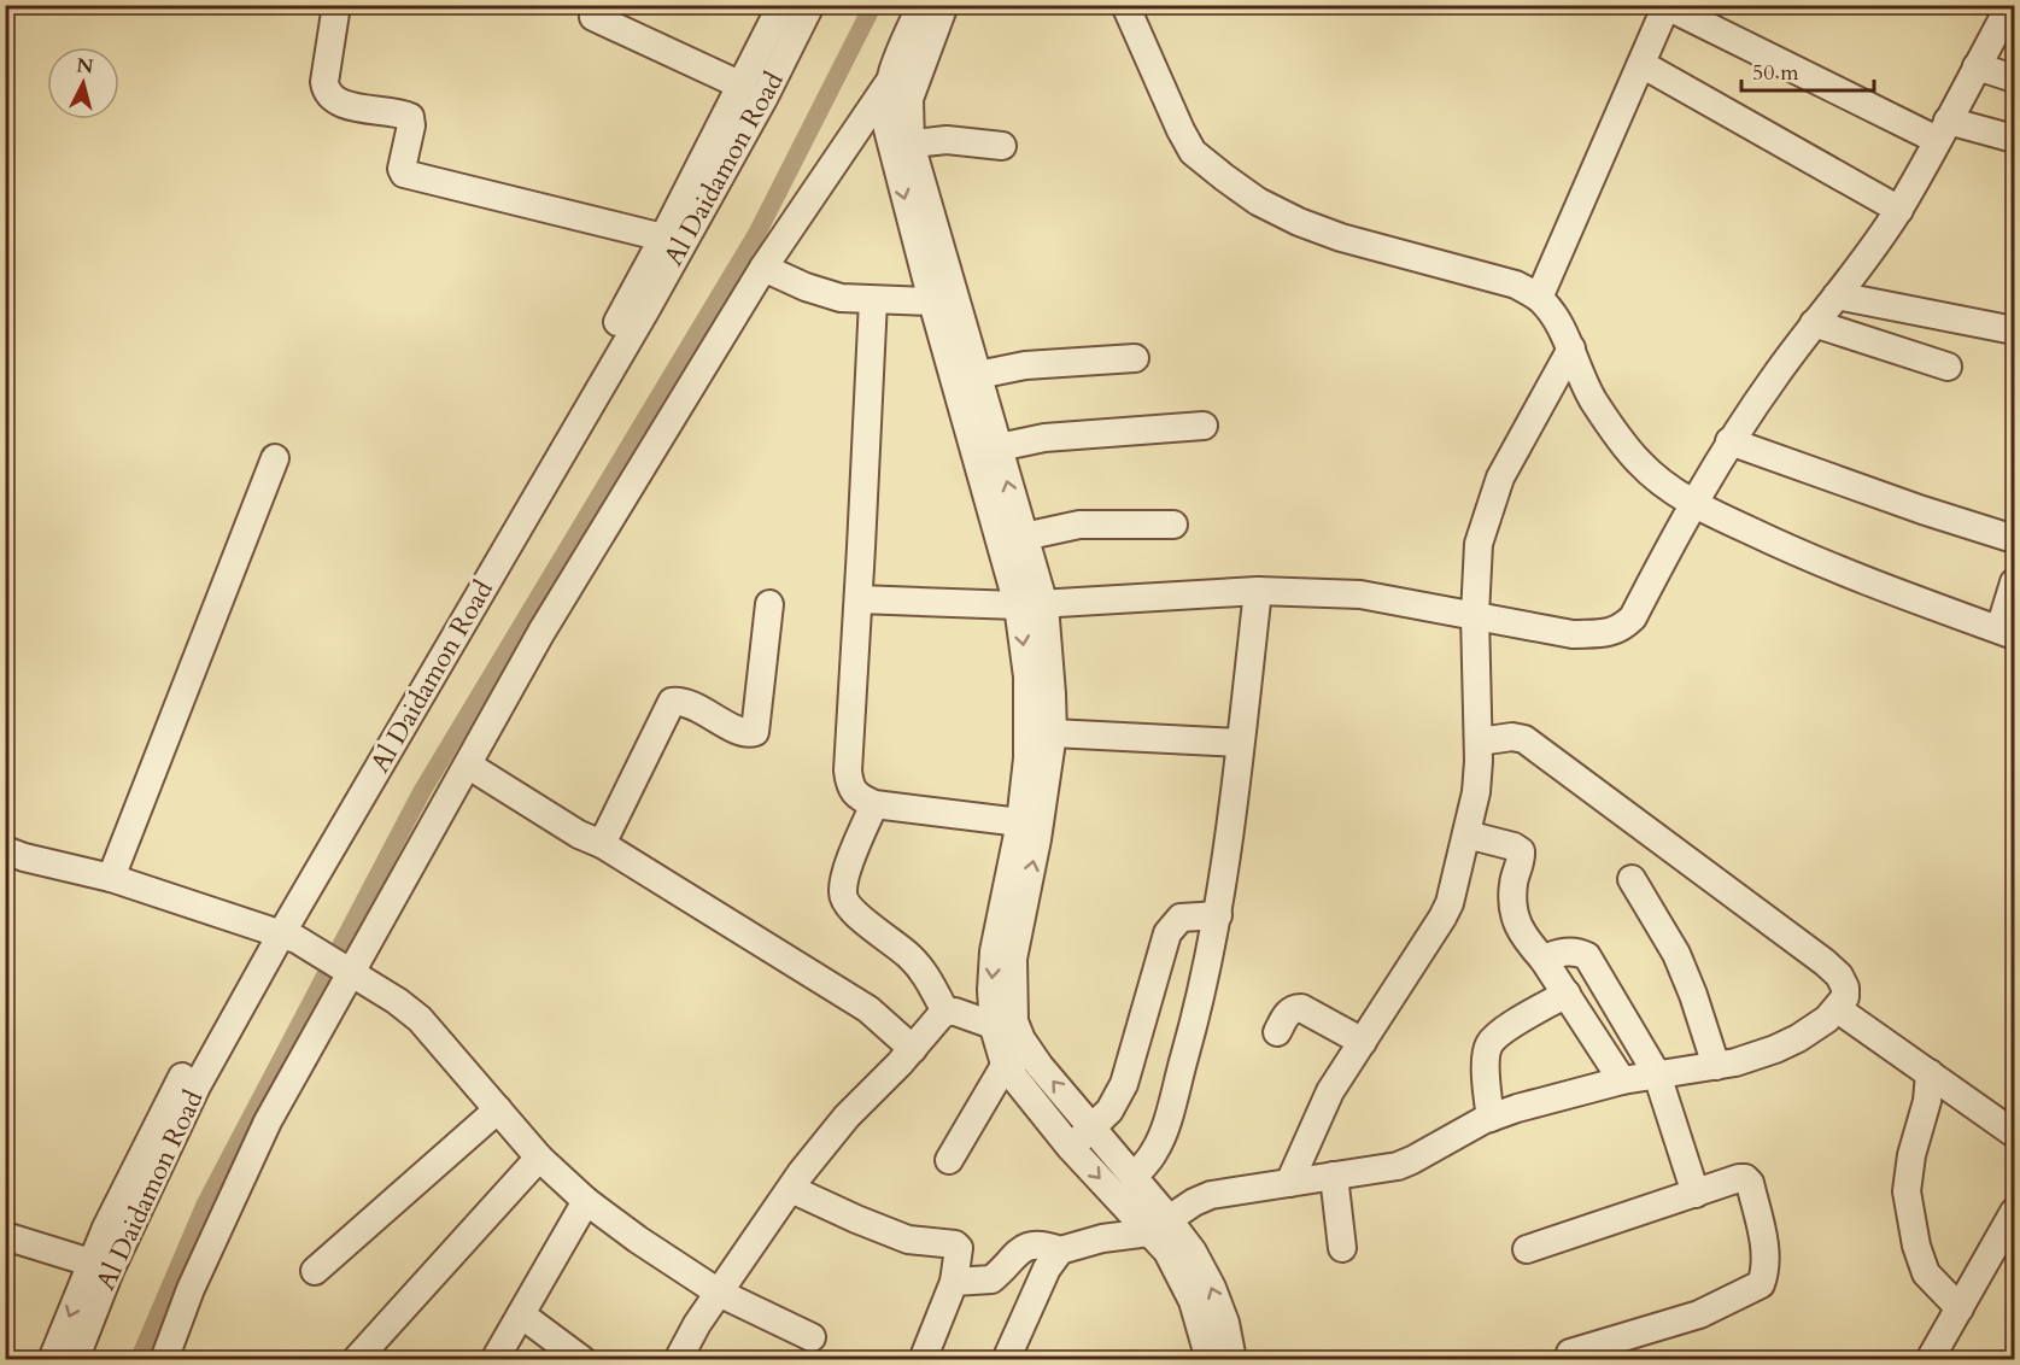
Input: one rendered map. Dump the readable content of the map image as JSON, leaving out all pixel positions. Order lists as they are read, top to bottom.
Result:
{
  "streets": {
    "street": ["Al Daidamon Road"]
  },
  "scale_bar": "50 m",
  "north": "top"
}
